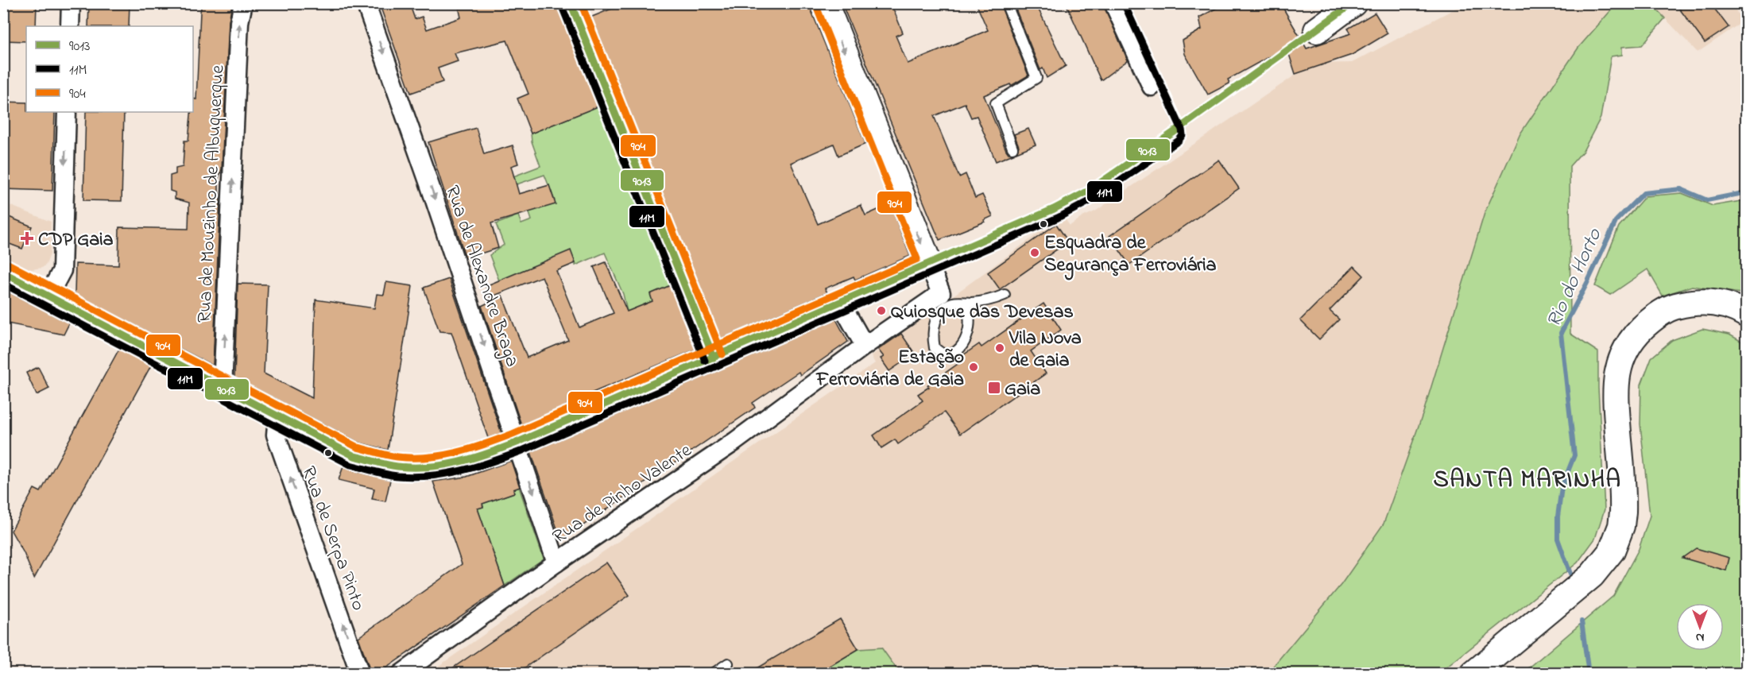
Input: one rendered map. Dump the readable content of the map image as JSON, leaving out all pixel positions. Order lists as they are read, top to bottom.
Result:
{
  "streets": {
    "street": [
      "Rua de Mouzinho de Albuquerque",
      "Rua de Alexandre Braga",
      "Rua de Pinho Valente",
      "Rua de Serpa Pinto"
    ]
  },
  "crossings": [
    ["Rua de Alexandre Braga", "Rua de Pinho Valente"]
  ],
  "one_way": ["Rua de Mouzinho de Albuquerque", "Rua de Alexandre Braga", "Rua de Serpa Pinto"],
  "districts": ["SANTA MARINHA"],
  "water": ["Rio do Horto"],
  "places": {
    "health": ["CDP Gaia"],
    "other": [
      "Esquadra de Segurança Ferroviária",
      "Quiosque das Devesas",
      "Vila Nova de Gaia",
      "Estação Ferroviária de Gaia"
    ],
    "transit": ["Gaia"]
  },
  "lines": ["transit line 9013", "transit line 11M", "transit line 904"],
  "legend": ["9013", "11M", "904"],
  "north": "bottom"
}
